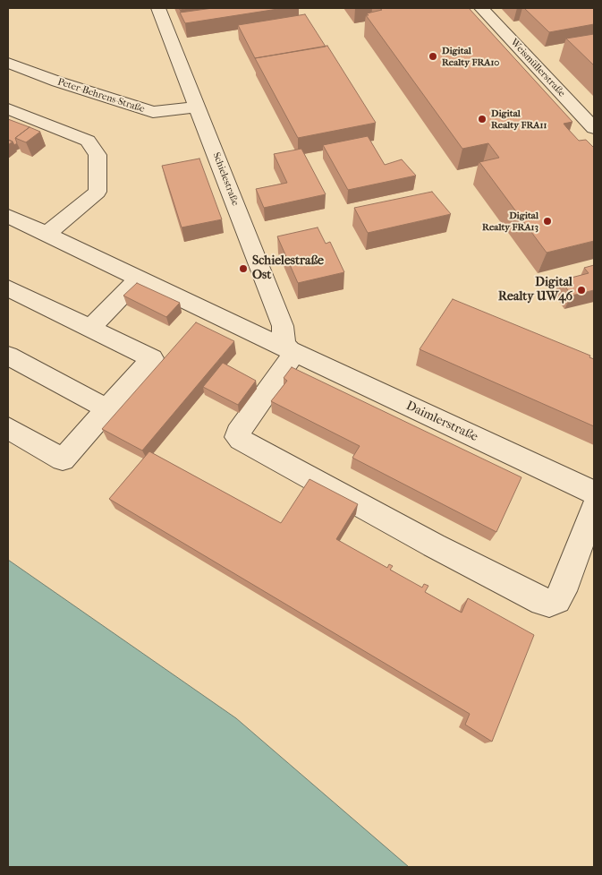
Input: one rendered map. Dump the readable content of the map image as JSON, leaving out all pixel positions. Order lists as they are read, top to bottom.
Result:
{
  "streets": {
    "street": [
      "Weismüllerstraße",
      "Peter-Behrens-Straße",
      "Schielestraße",
      "Daimlerstraße"
    ]
  },
  "crossings": [
    ["Peter-Behrens-Straße", "Schielestraße"],
    ["Schielestraße", "Daimlerstraße"]
  ],
  "places": [
    "Digital Realty FRA10",
    "Digital Realty FRA11",
    "Digital Realty FRA13",
    "Schielestraße Ost",
    "Digital Realty UW46"
  ]
}
